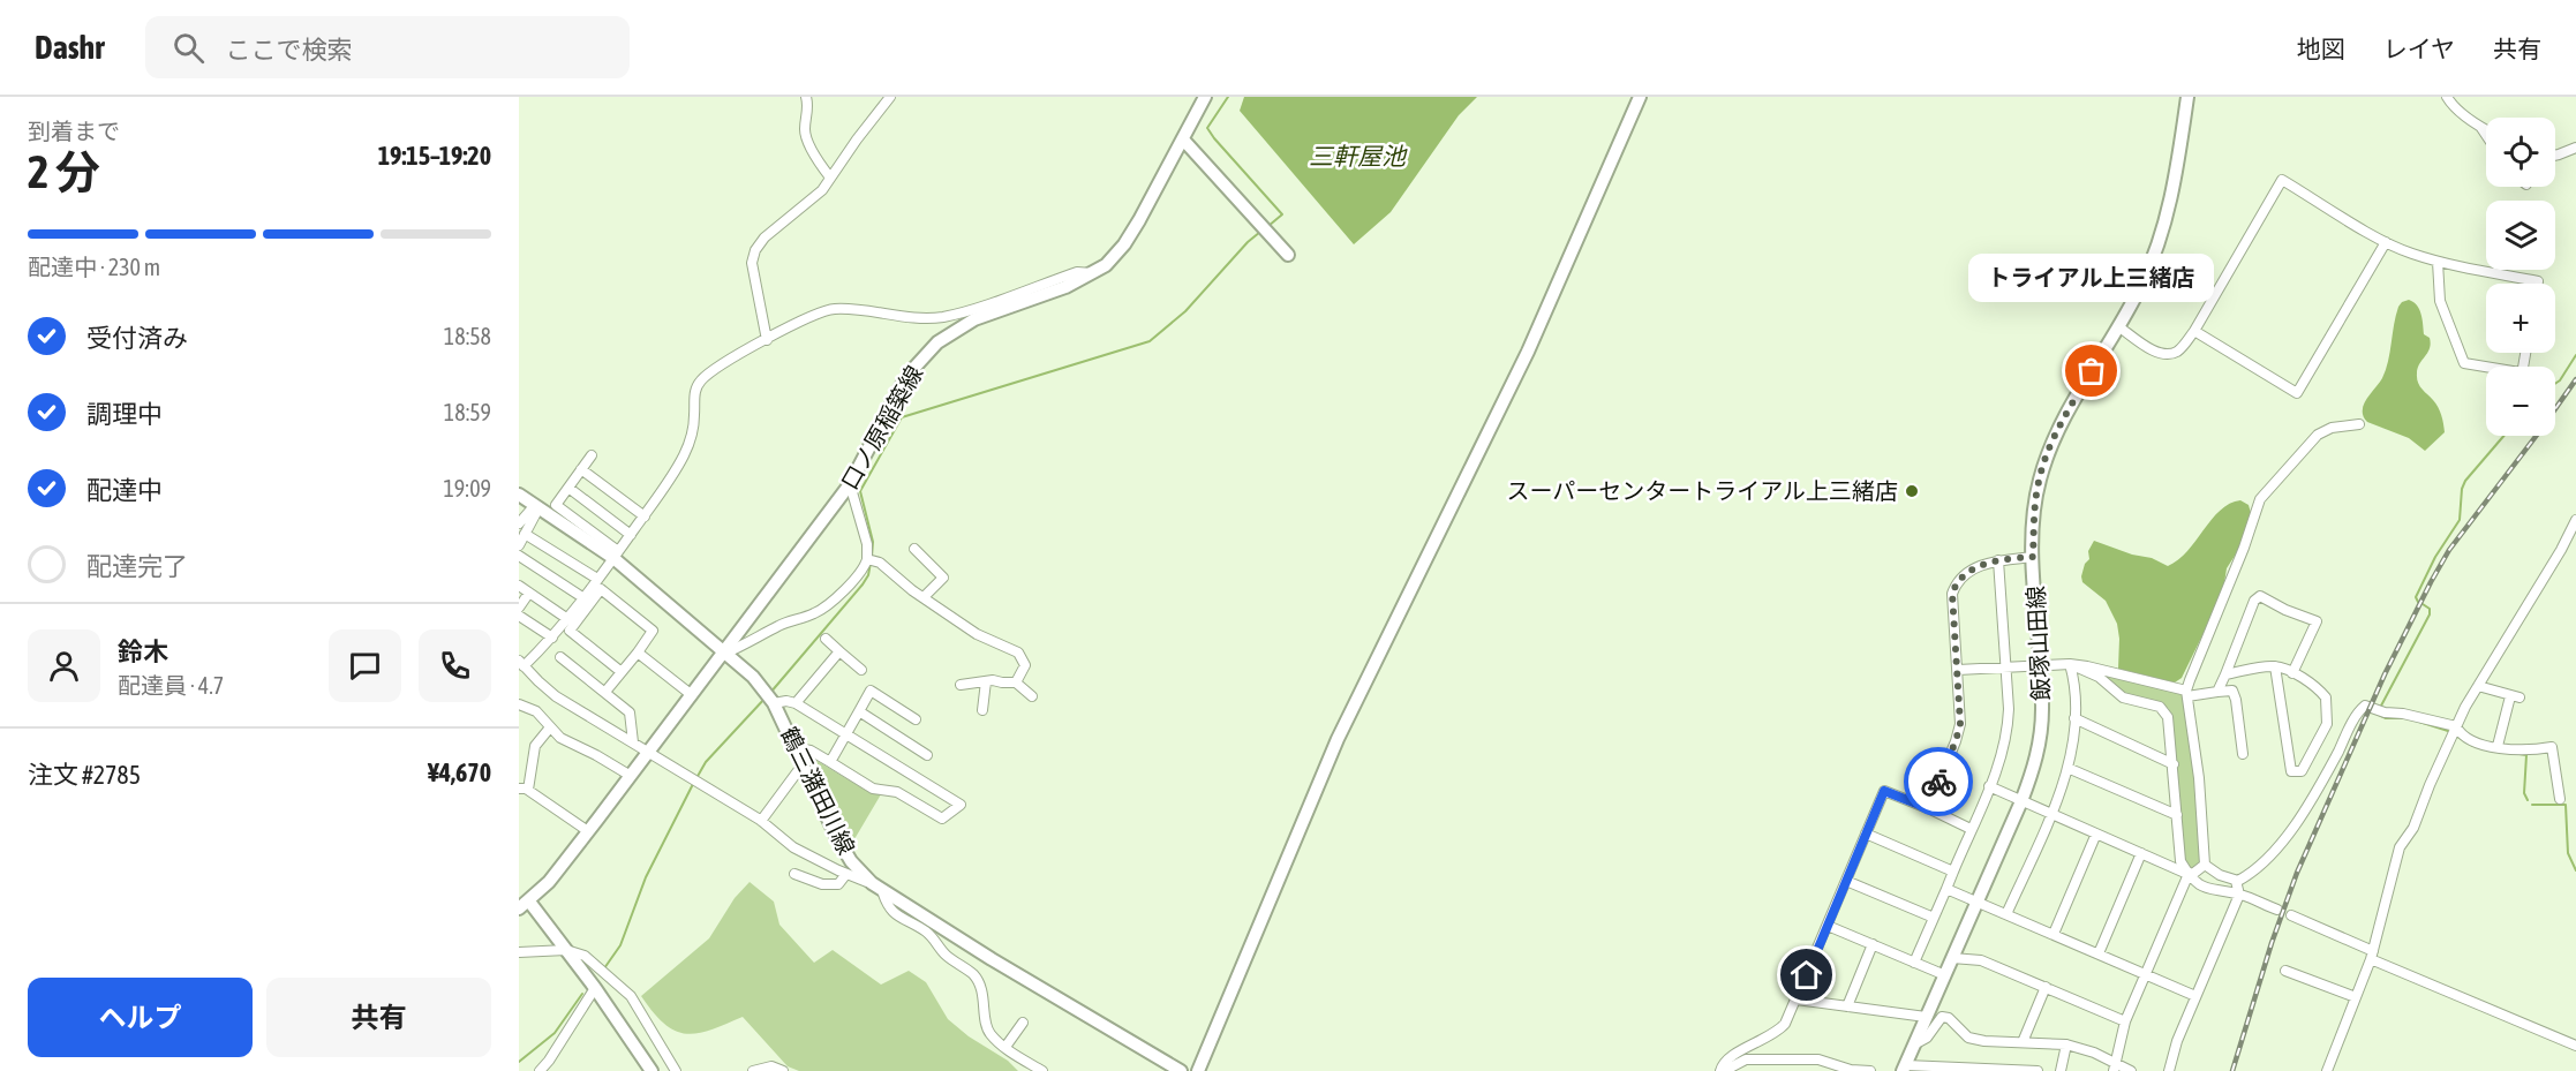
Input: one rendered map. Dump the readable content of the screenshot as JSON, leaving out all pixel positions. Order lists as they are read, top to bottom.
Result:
{
  "streets": {
    "main road": ["口ノ原稲築線", "飯塚山田線", "鶴三潴田川線"]
  },
  "crossings": [
    ["口ノ原稲築線", "鶴三潴田川線"]
  ],
  "water": ["三軒屋池"],
  "places": ["トライアル上三緒店", "スーパーセンタートライアル上三緒店"],
  "page": {
    "header": "Dashr",
    "search": "ここで検索",
    "nav": ["地図", "レイヤ", "共有"],
    "heading": ["2 分", "到着まで", "19:15–19:20"],
    "panel": [
      "鈴木",
      "配達員 · 4.7",
      "注文 #2785",
      "¥4,670"
    ],
    "map_buttons": ["+", "−"],
    "bar": "配達中 · 230 m",
    "bubble": "トライアル上三緒店",
    "list": [
      ["受付済み", "18:58"],
      ["調理中", "18:59"],
      ["配達中", "19:09"],
      "配達完了"
    ],
    "buttons": ["ヘルプ", "共有"]
  }
}
